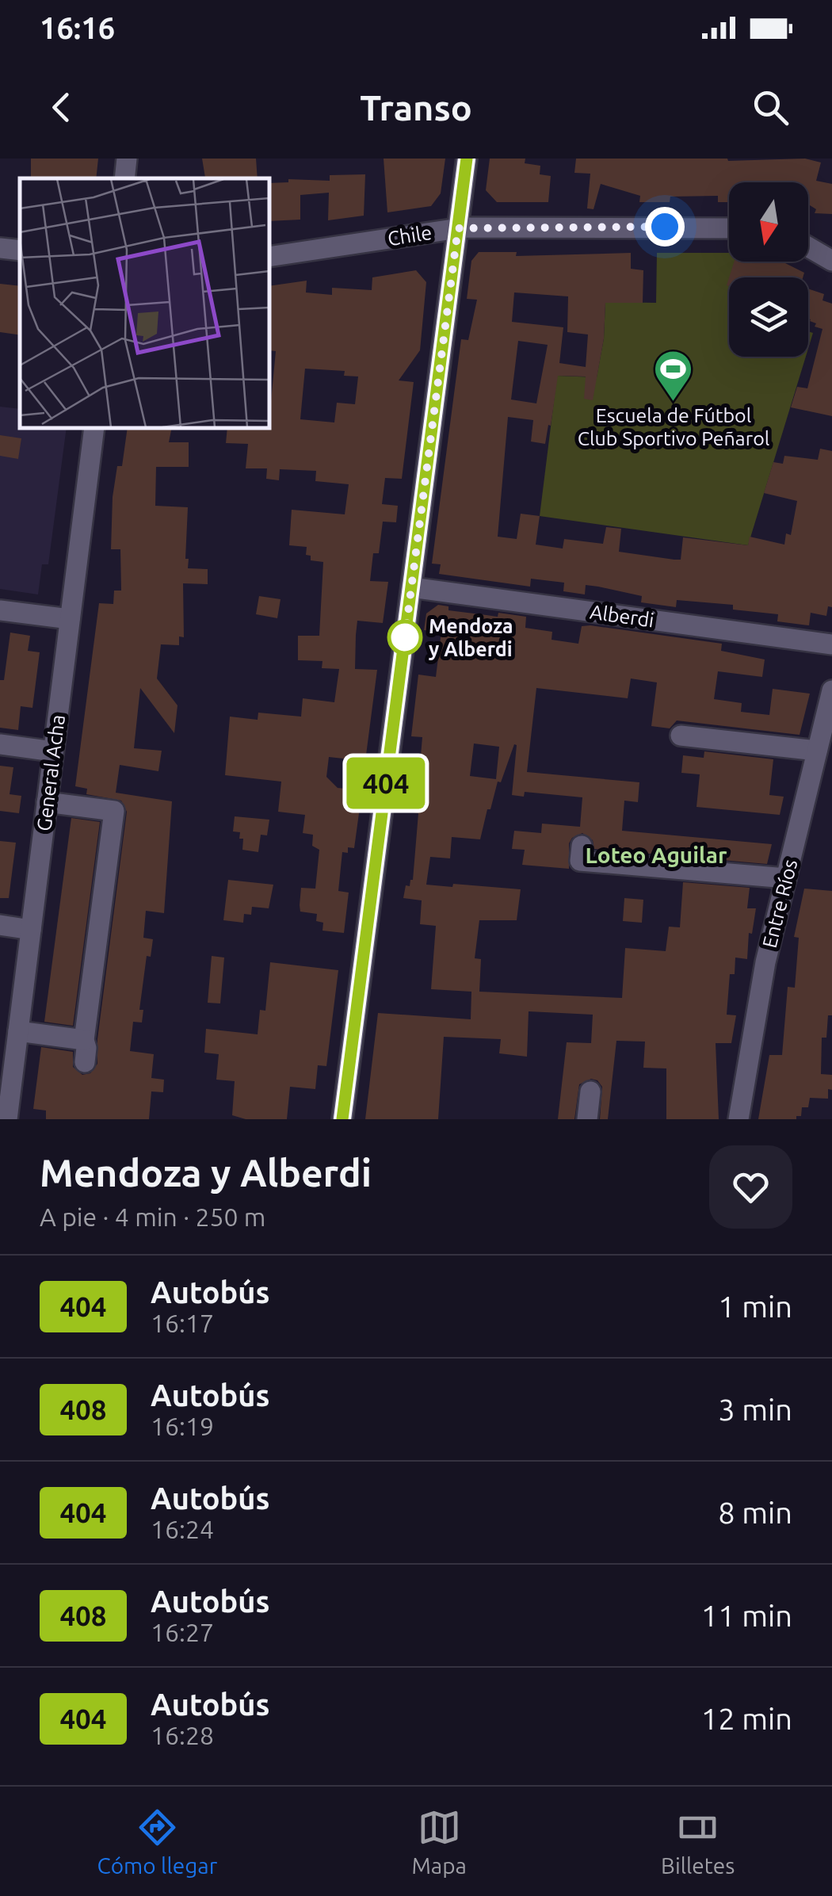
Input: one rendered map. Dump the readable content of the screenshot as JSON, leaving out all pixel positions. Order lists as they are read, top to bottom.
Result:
{
  "streets": {
    "street": [
      "Chile",
      "Alberdi",
      "General Acha",
      "Entre Ríos"
    ]
  },
  "districts": ["Loteo Aguilar"],
  "places": {
    "sports": ["Escuela de Fútbol Club Sportivo Peñarol"],
    "other": ["Mendoza y Alberdi"]
  },
  "lines": ["bus line 404"],
  "north": "bottom",
  "page": {
    "status": "16:16",
    "header": "Transo",
    "on_map": "404",
    "heading": ["Mendoza y Alberdi", "A pie · 4 min · 250 m"],
    "list": [
      {
        "mark": "404",
        "name": "Autobús",
        "note": "16:17",
        "value": "1 min"
      },
      {
        "mark": "408",
        "name": "Autobús",
        "note": "16:19",
        "value": "3 min"
      },
      {
        "mark": "404",
        "name": "Autobús",
        "note": "16:24",
        "value": "8 min"
      },
      {
        "mark": "408",
        "name": "Autobús",
        "note": "16:27",
        "value": "11 min"
      },
      {
        "mark": "404",
        "name": "Autobús",
        "note": "16:28",
        "value": "12 min"
      }
    ],
    "tabs": ["Cómo llegar", "Mapa", "Billetes"]
  }
}
